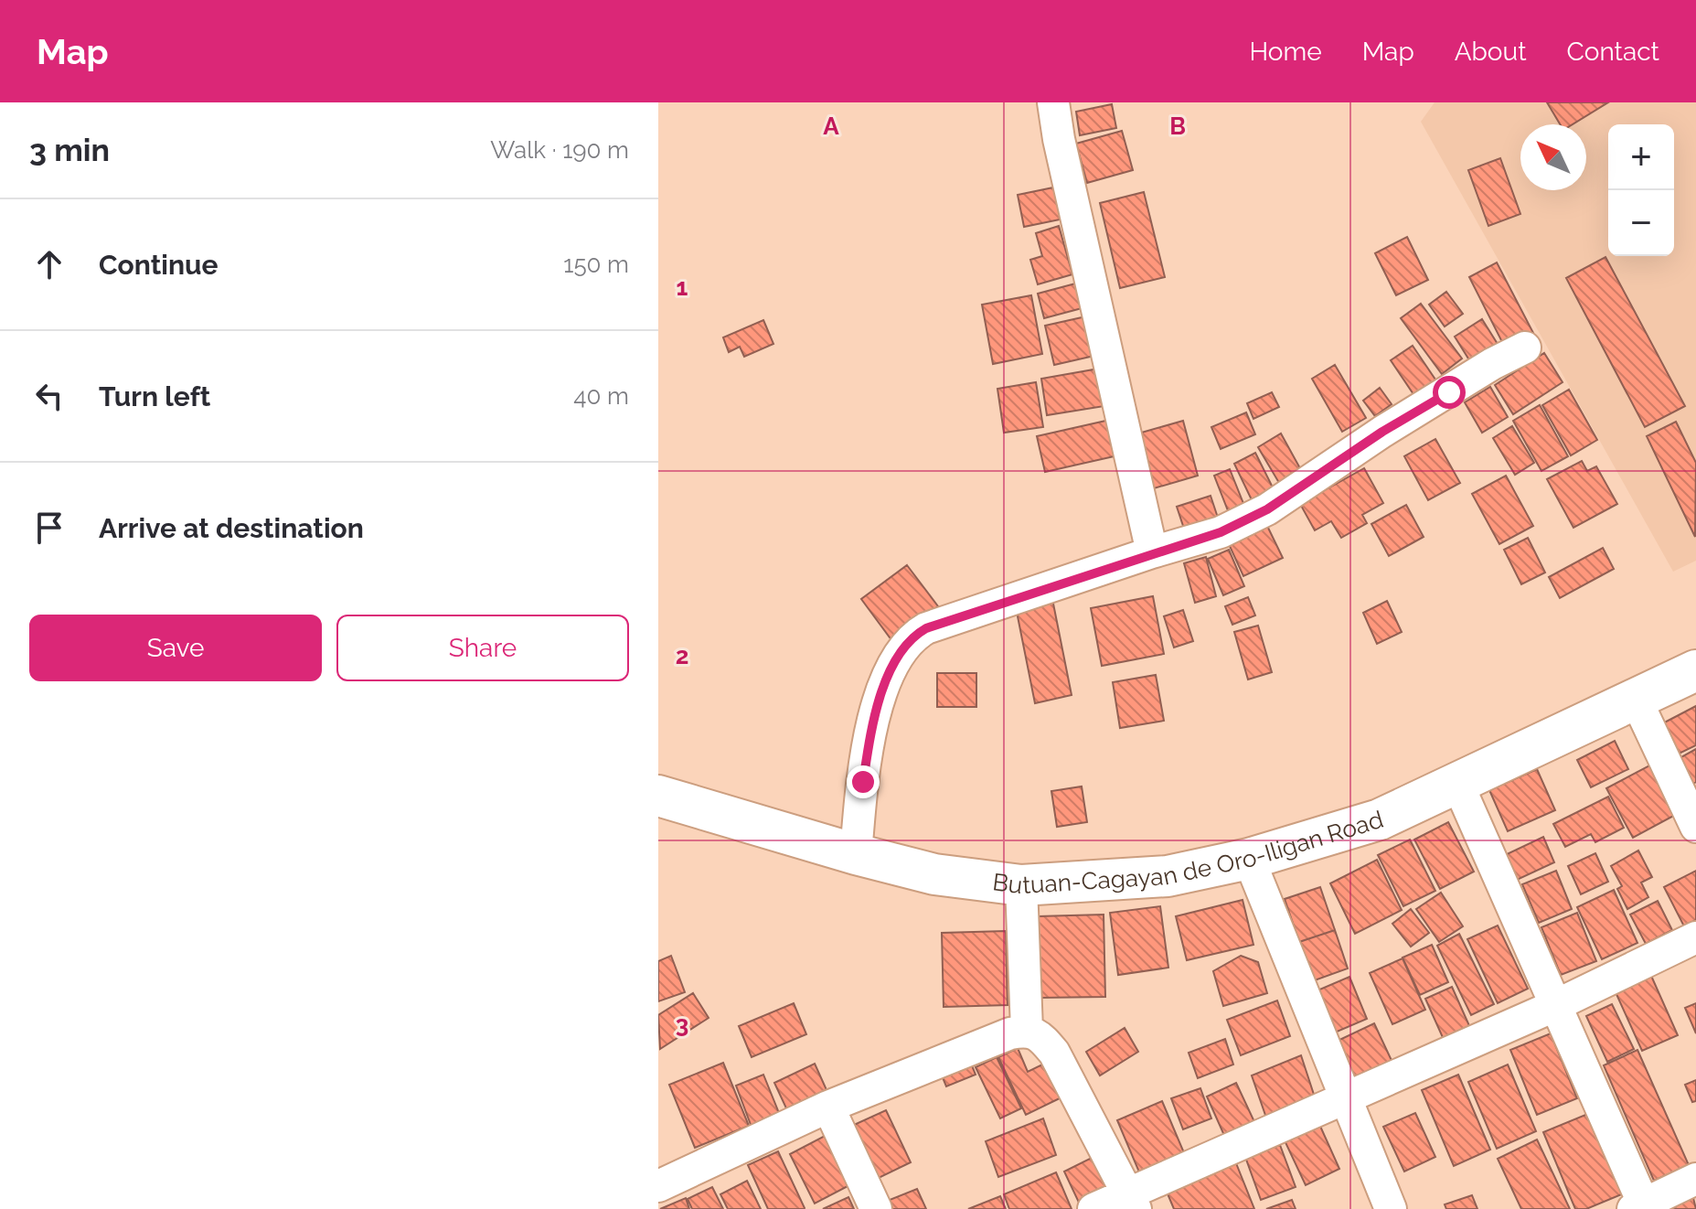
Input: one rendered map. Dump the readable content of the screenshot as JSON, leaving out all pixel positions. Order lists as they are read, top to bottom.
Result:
{
  "streets": {
    "highway": ["Butuan-Cagayan de Oro-Iligan Road"]
  },
  "north": "top left",
  "page": {
    "header": "Map",
    "nav": [
      "Home",
      "Map",
      "About",
      "Contact"
    ],
    "heading": ["3 min", "Walk · 190 m"],
    "map_buttons": ["+", "−"],
    "list": [
      ["Continue", "150 m"],
      ["Turn left", "40 m"],
      "Arrive at destination"
    ],
    "buttons": ["Save", "Share"]
  },
  "grid": {
    "columns": ["A", "B"],
    "rows": ["1", "2", "3"]
  }
}
